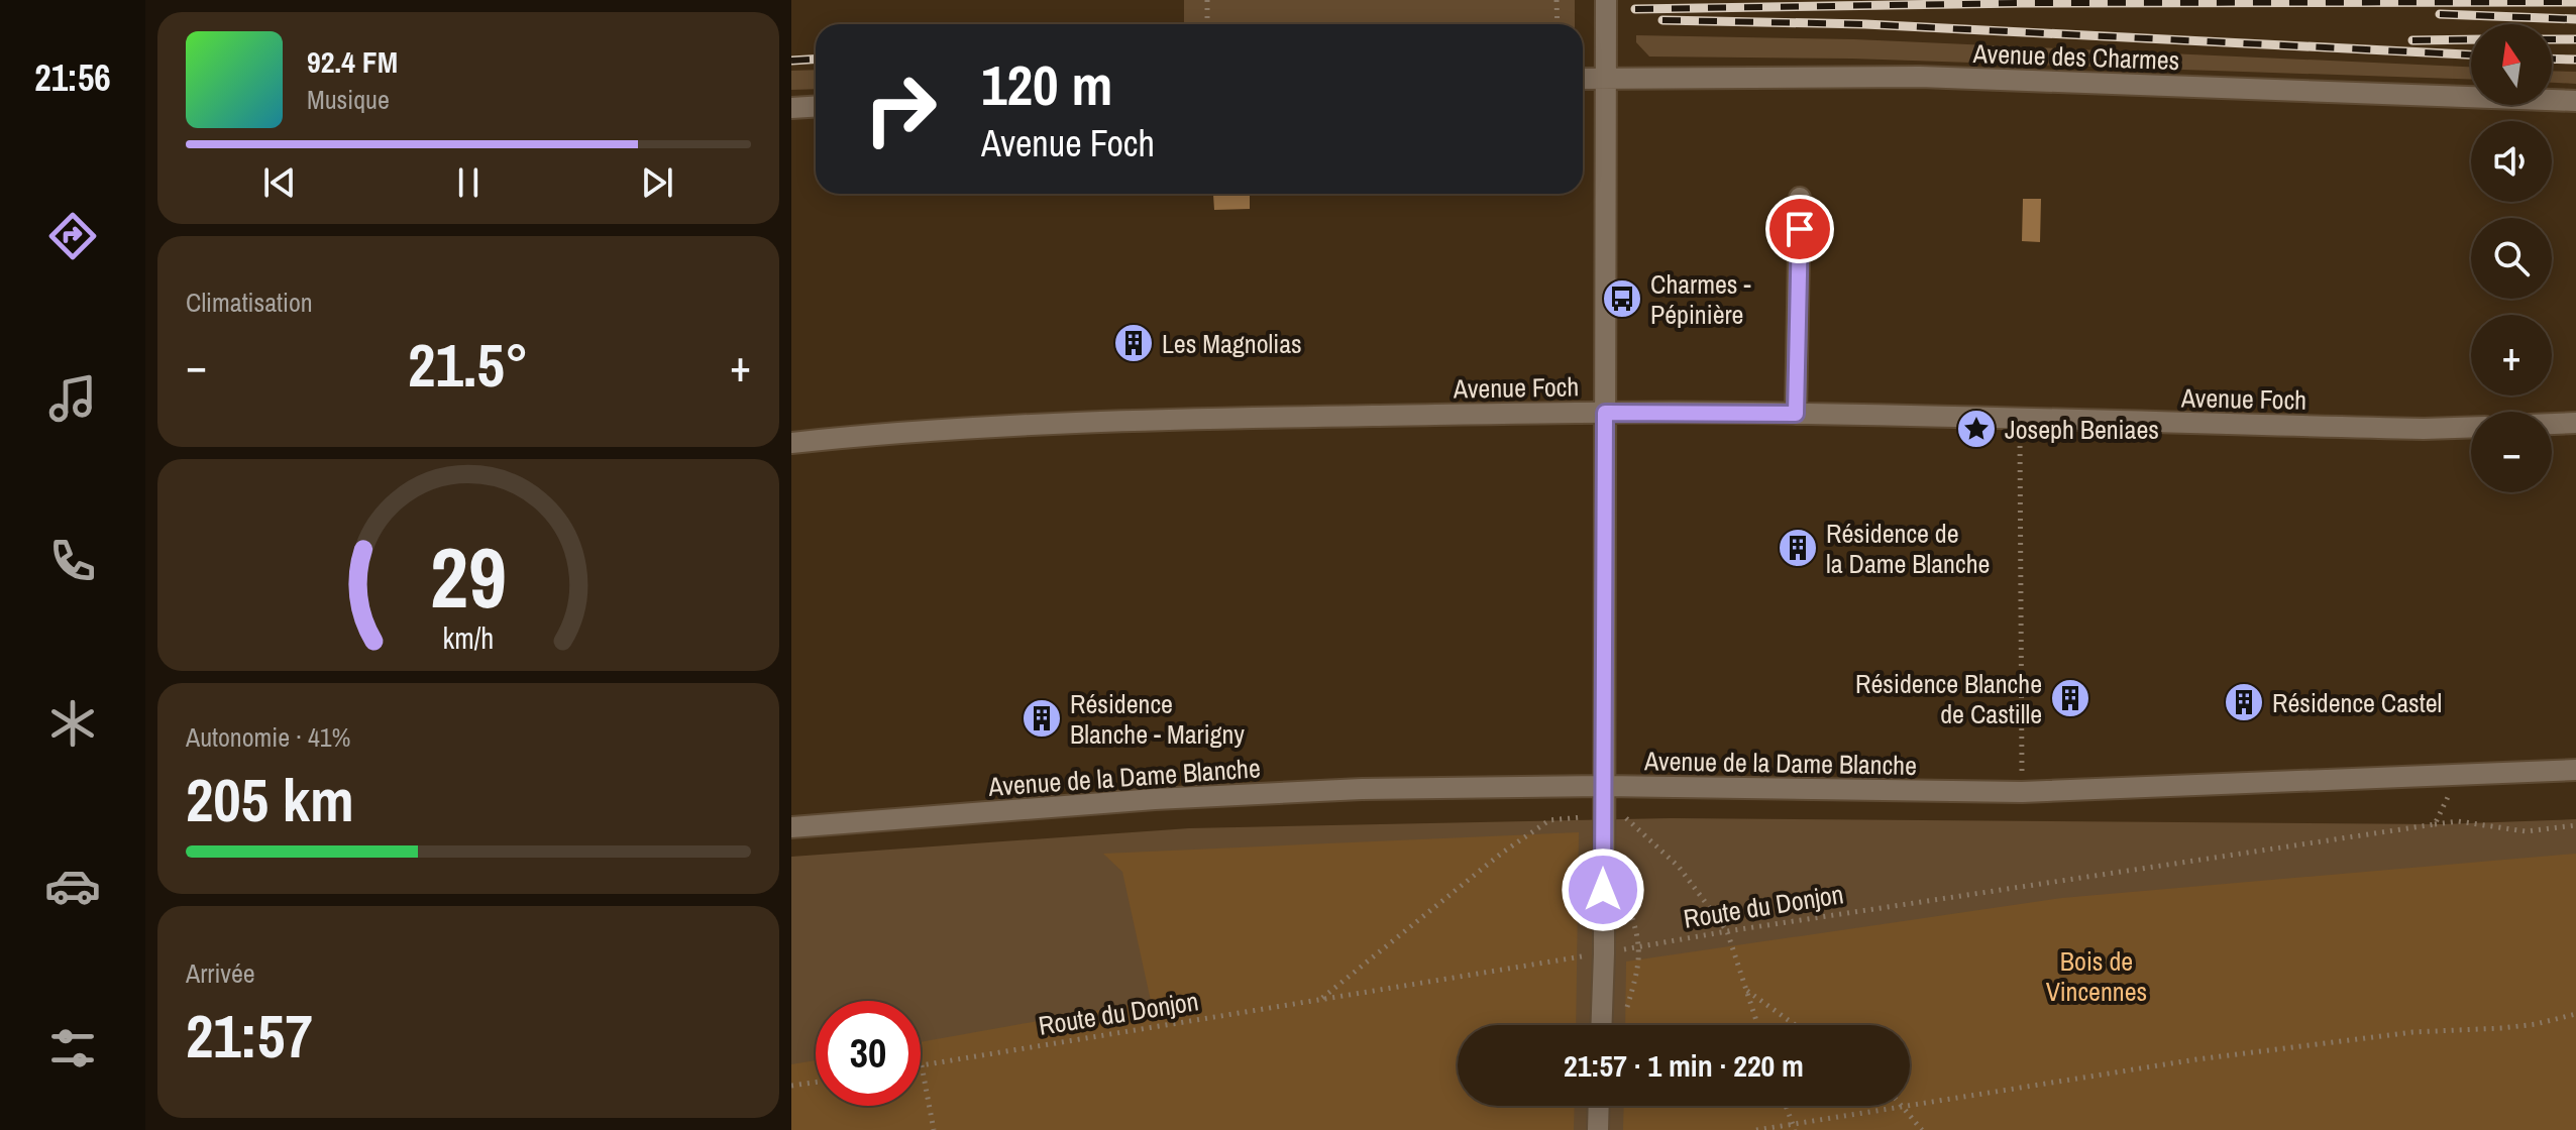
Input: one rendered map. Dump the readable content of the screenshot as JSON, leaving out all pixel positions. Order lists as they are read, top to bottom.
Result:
{
  "streets": {
    "street": ["Avenue des Charmes", "Avenue Foch", "Avenue de la Dame Blanche"],
    "path": ["Route du Donjon"]
  },
  "parks": ["Bois de Vincennes"],
  "places": {
    "bus stop": ["Charmes - Pépinière"],
    "building": [
      "Les Magnolias",
      "Résidence de la Dame Blanche",
      "Résidence Blanche de Castille",
      "Résidence Castel",
      "Résidence Blanche - Marigny"
    ],
    "place": ["Joseph Beniaes"]
  },
  "north": "top",
  "page": {
    "tabs": "21:56",
    "map_buttons": ["+", "−"],
    "turn": ["120 m", "Avenue Foch"],
    "song": ["92.4 FM", "Musique"],
    "tile": [
      "Climatisation",
      ["Autonomie · 41%", "205 km"],
      ["Arrivée", "21:57"]
    ],
    "heat": ["−", "21.5°", "+"],
    "limit": "30",
    "trip": "21:57 · 1 min · 220 m",
    "gauge": ["29", "km/h"]
  }
}
